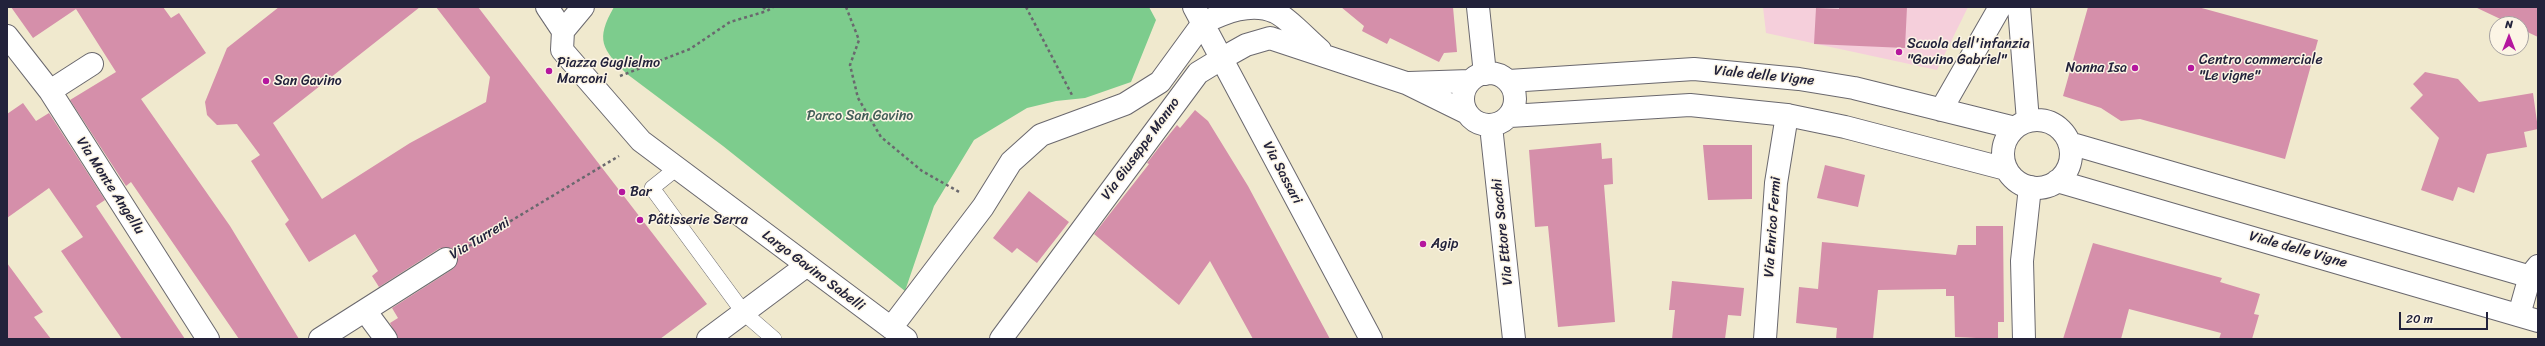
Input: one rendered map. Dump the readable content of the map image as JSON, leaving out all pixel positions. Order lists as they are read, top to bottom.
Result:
{
  "streets": {
    "street": [
      "Viale delle Vigne",
      "Via Giuseppe Manno",
      "Via Sassari",
      "Via Monte Angellu",
      "Via Enrico Fermi",
      "Via Ettore Sacchi",
      "Via Turreni",
      "Largo Gavino Sabelli"
    ]
  },
  "crossings": [
    ["Viale delle Vigne", "Via Giuseppe Manno"],
    ["Viale delle Vigne", "Via Sassari"],
    ["Viale delle Vigne", "Via Ettore Sacchi"],
    ["Via Giuseppe Manno", "Via Sassari"],
    ["Via Giuseppe Manno", "Largo Gavino Sabelli"],
    ["Via Turreni", "Largo Gavino Sabelli"]
  ],
  "parks": ["Parco San Gavino"],
  "places": [
    "Scuola dell'infanzia \"Gavino Gabriel\"",
    "Nonna Isa",
    "Centro commerciale \"Le vigne\"",
    "Piazza Guglielmo Marconi",
    "San Gavino",
    "Bar",
    "Pâtisserie Serra",
    "Agip"
  ],
  "scale_bar": "20 m",
  "north": "top"
}
